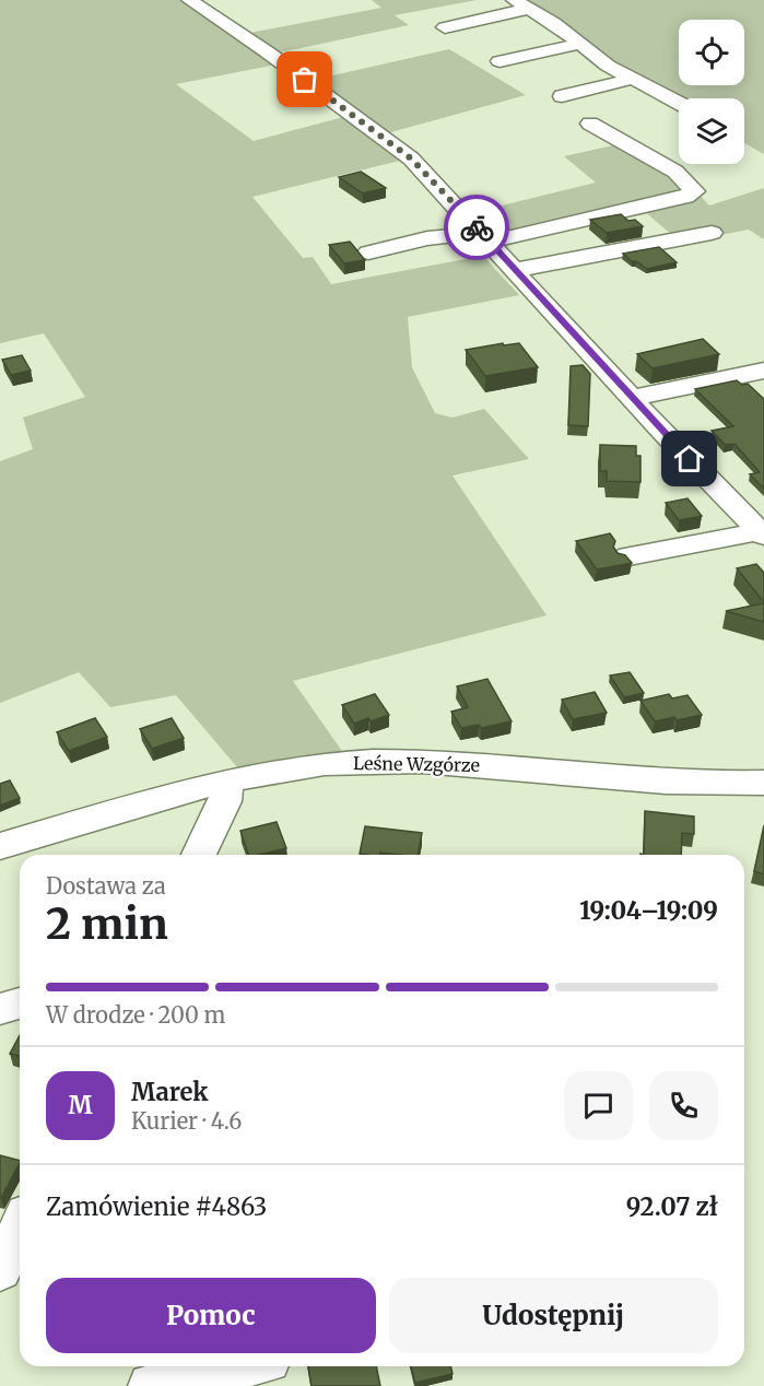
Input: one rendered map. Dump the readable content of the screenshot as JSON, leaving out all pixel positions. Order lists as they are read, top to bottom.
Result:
{
  "streets": {
    "street": ["Leśne Wzgórze"]
  },
  "page": {
    "heading": ["2 min", "Dostawa za", "19:04–19:09"],
    "panel": [
      "Marek",
      "Kurier · 4.6",
      "Zamówienie #4863",
      "92.07 zł"
    ],
    "bar": "W drodze · 200 m",
    "round": "M",
    "buttons": ["Pomoc", "Udostępnij"]
  }
}
